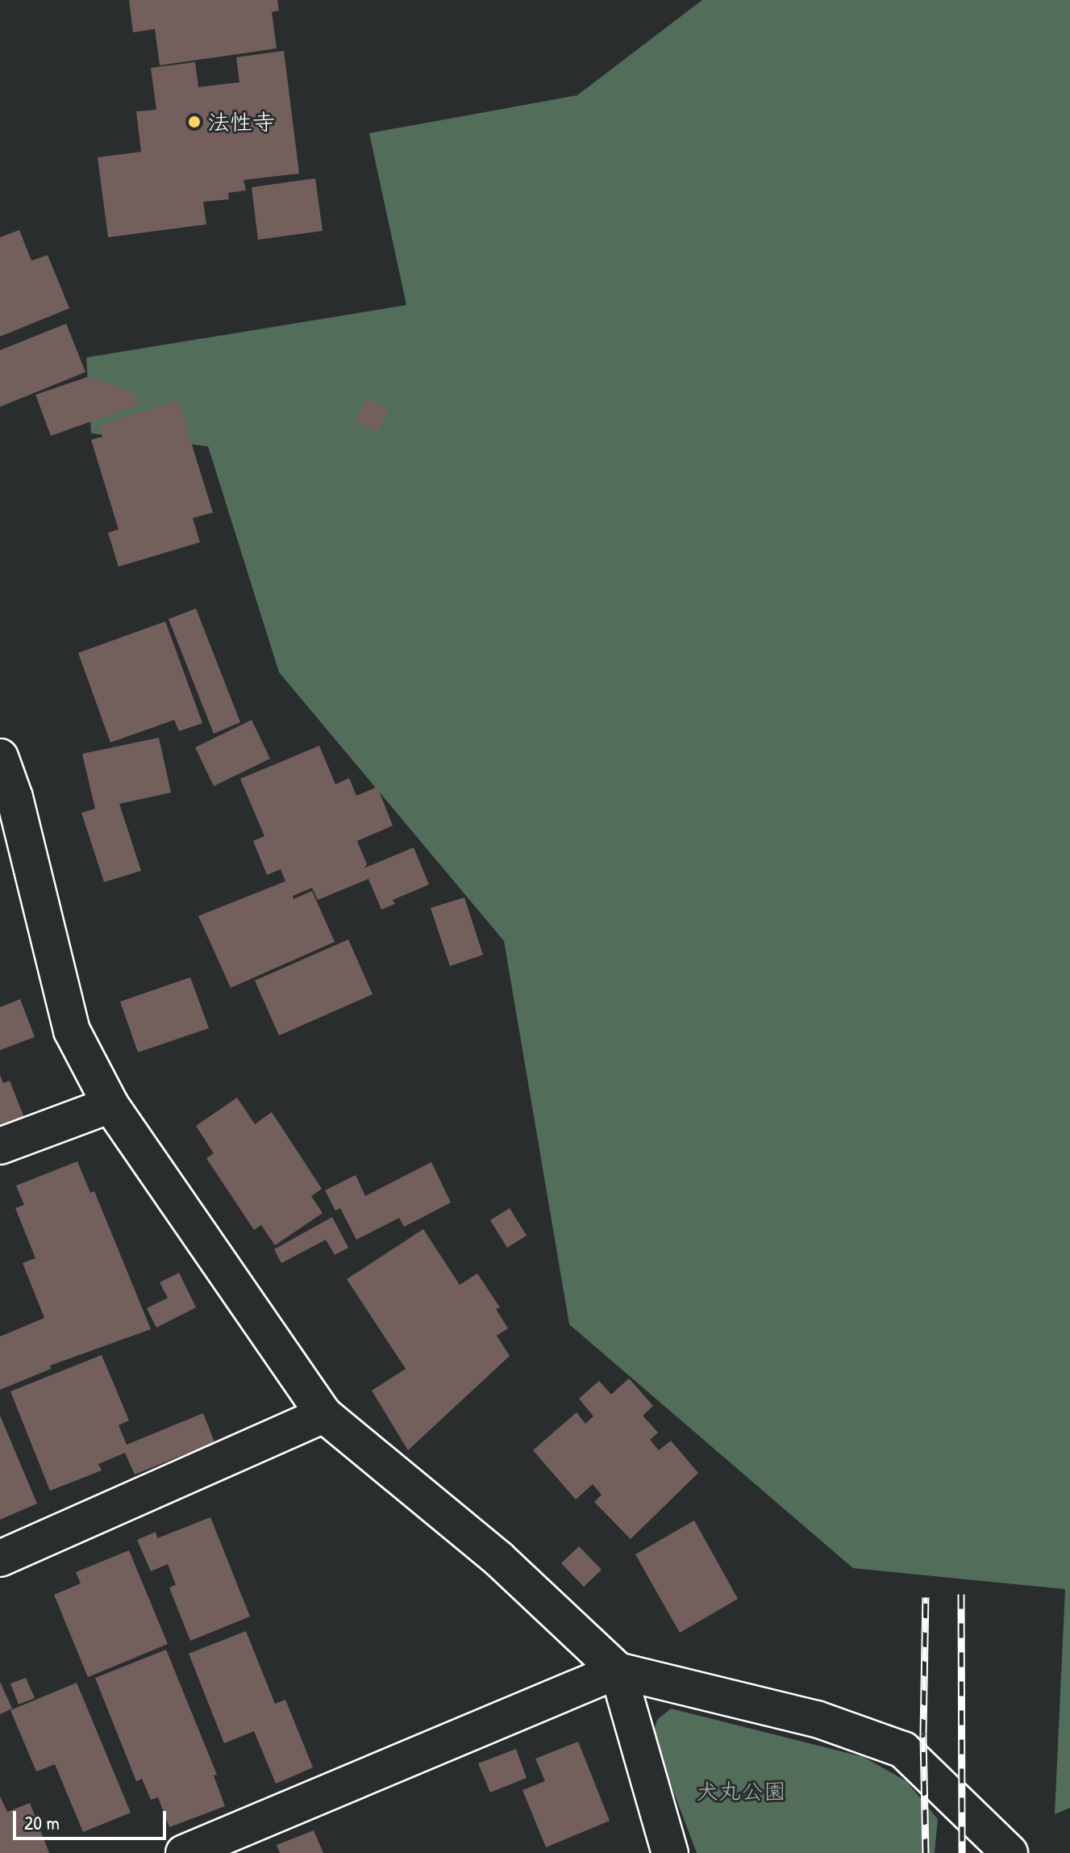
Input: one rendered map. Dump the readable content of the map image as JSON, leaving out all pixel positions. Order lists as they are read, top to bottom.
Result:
{
  "parks": ["犬丸公園"],
  "places": ["法性寺"],
  "scale_bar": "20 m"
}
